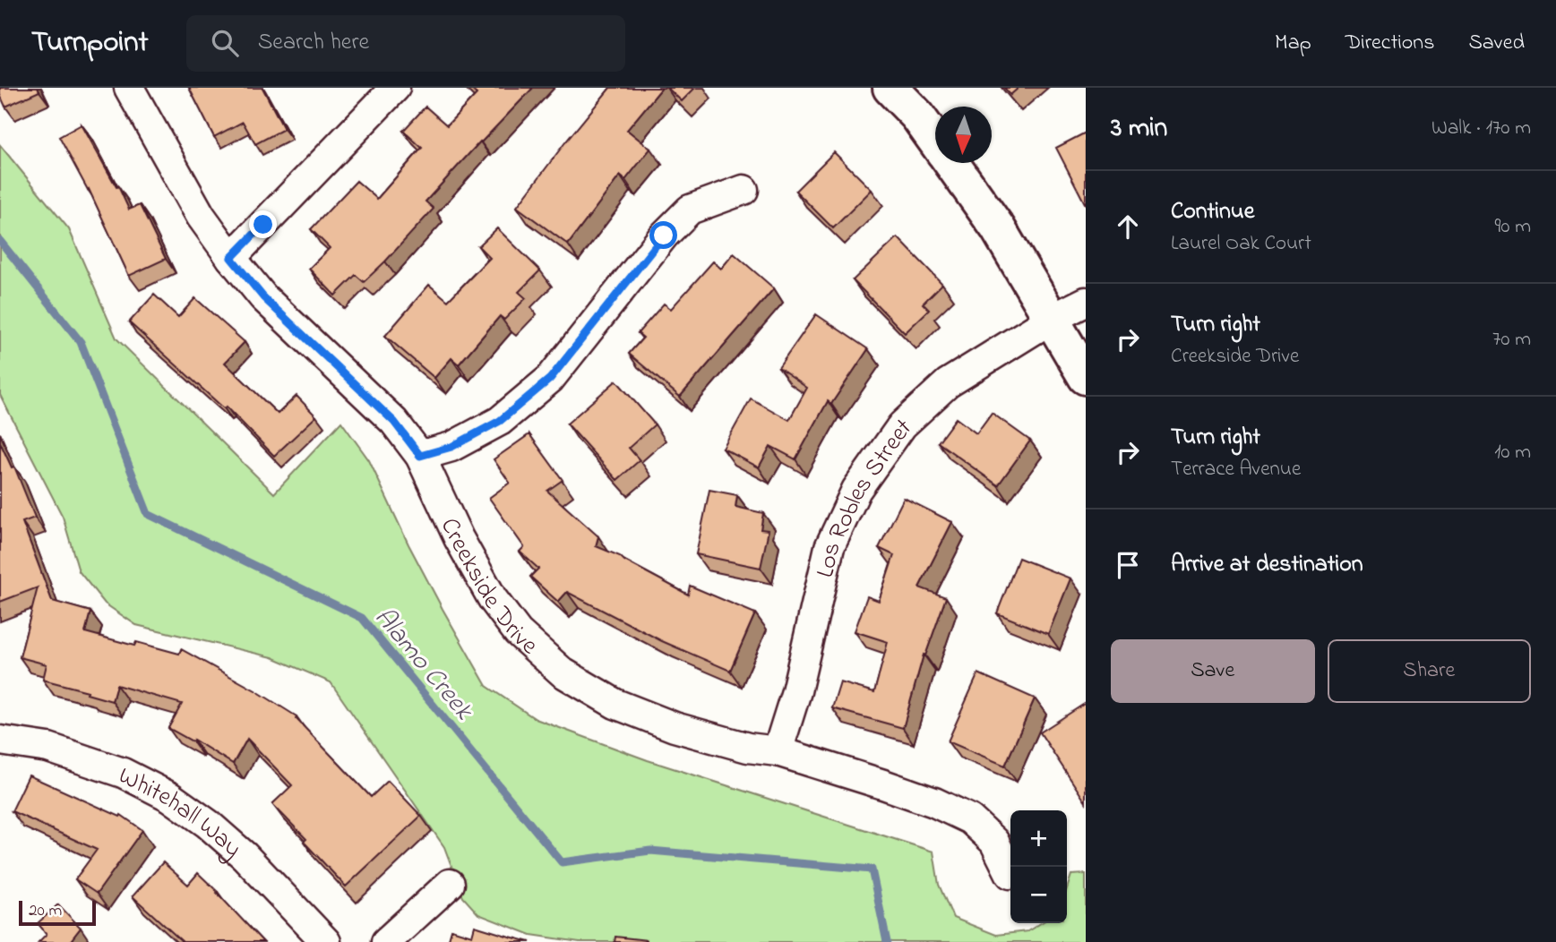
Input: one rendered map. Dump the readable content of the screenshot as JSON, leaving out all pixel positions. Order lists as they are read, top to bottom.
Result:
{
  "streets": {
    "street": ["Los Robles Street", "Creekside Drive", "Whitehall Way"]
  },
  "crossings": [
    ["Los Robles Street", "Creekside Drive"]
  ],
  "water": ["Alamo Creek"],
  "scale_bar": "20 m",
  "north": "bottom",
  "page": {
    "header": "Turnpoint",
    "search": "Search here",
    "nav": ["Map", "Directions", "Saved"],
    "heading": ["3 min", "Walk · 170 m"],
    "list": [
      ["Continue", "Laurel Oak Court", "90 m"],
      ["Turn right", "Creekside Drive", "70 m"],
      ["Turn right", "Terrace Avenue", "10 m"],
      "Arrive at destination"
    ],
    "buttons": ["Save", "Share"],
    "map_buttons": ["+", "−"],
    "scale": "20 m"
  }
}
